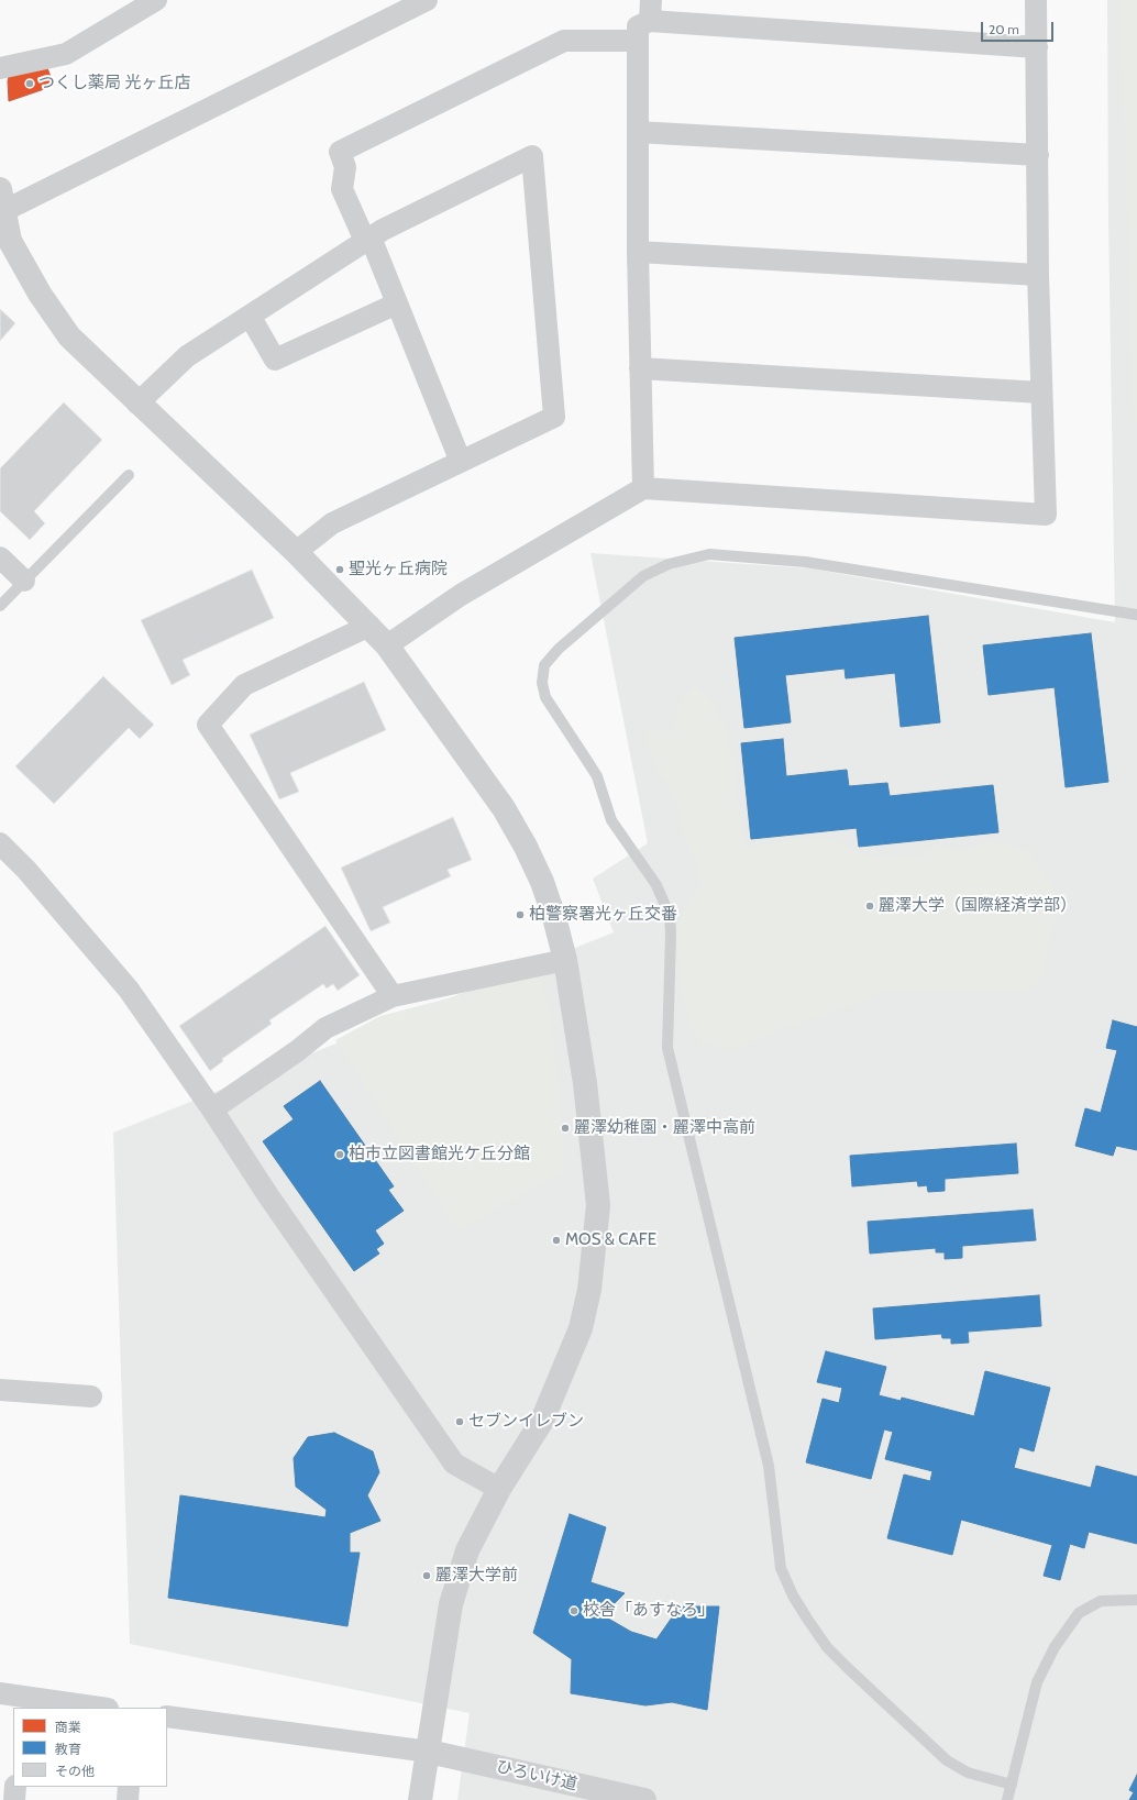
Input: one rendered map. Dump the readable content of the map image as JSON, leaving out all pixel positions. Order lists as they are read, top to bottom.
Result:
{
  "streets": {
    "street": ["ひろいけ道"]
  },
  "places": [
    "つくし薬局 光ヶ丘店",
    "聖光ヶ丘病院",
    "麗澤大学（国際経済学部）",
    "柏警察署光ヶ丘交番",
    "麗澤幼稚園・麗澤中高前",
    "柏市立図書館光ケ丘分館",
    "MOS & CAFE",
    "セブンイレブン",
    "麗澤大学前",
    "校舎「あすなろ」"
  ],
  "legend": ["商業", "教育", "その他"],
  "scale_bar": "20 m"
}
